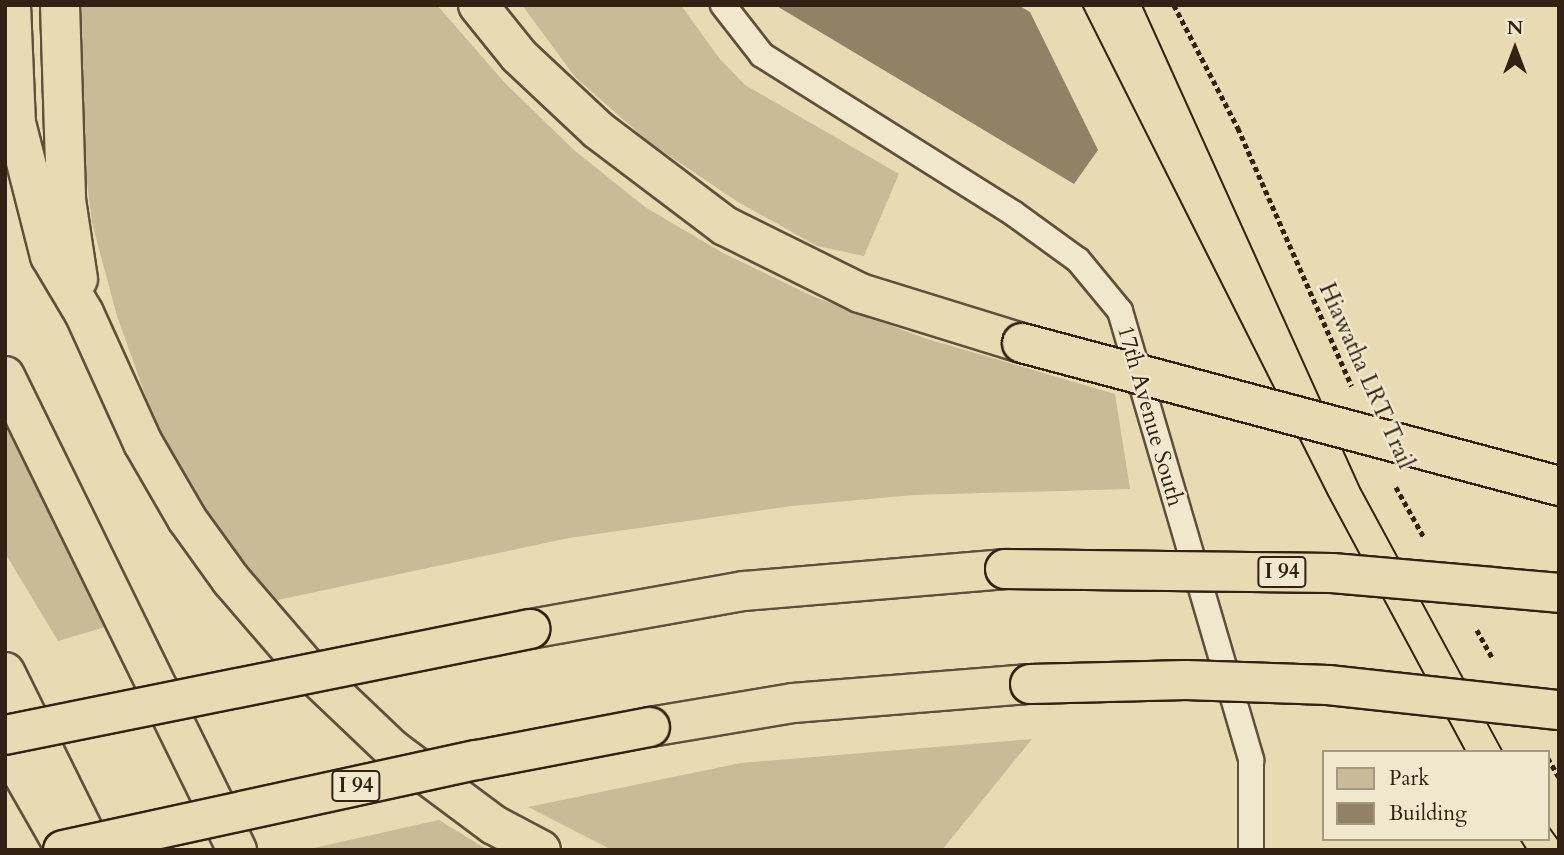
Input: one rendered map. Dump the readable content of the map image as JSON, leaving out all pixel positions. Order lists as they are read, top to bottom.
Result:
{
  "streets": {
    "highway": ["I 94"],
    "lane": ["17th Avenue South"],
    "path": ["Hiawatha LRT Trail"]
  },
  "legend": ["Park", "Building"],
  "north": "top"
}
